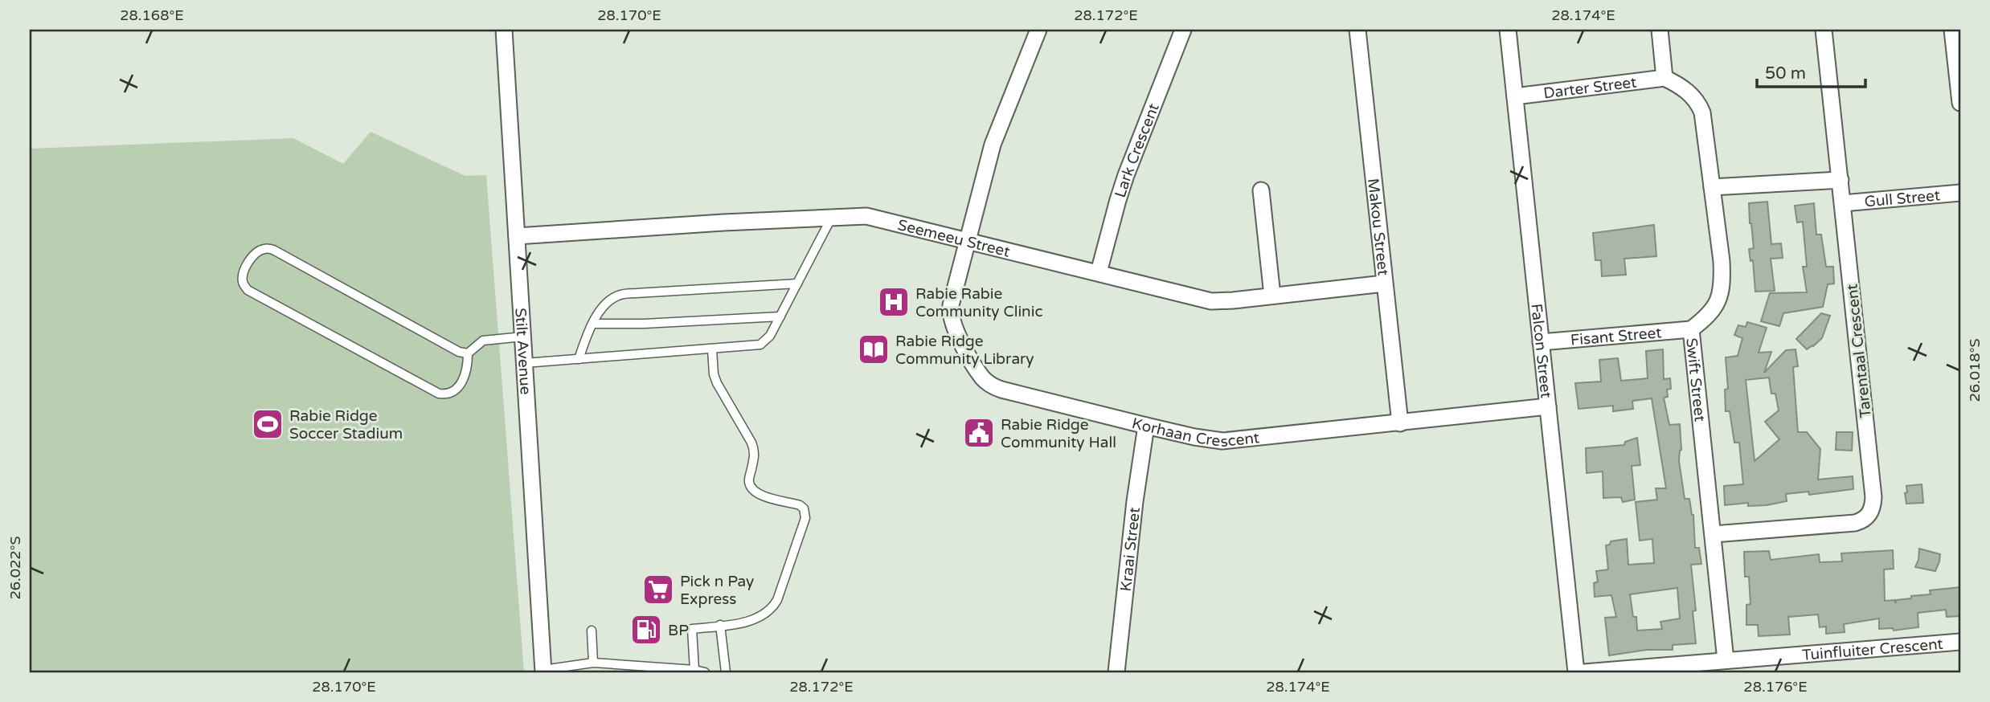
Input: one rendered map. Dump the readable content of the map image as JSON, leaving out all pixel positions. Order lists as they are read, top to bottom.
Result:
{
  "streets": {
    "street": [
      "Darter Street",
      "Lark Crescent",
      "Gull Street",
      "Makou Street",
      "Seemeeu Street",
      "Fisant Street",
      "Stilt Avenue",
      "Falcon Street",
      "Tarentaal Crescent",
      "Swift Street",
      "Korhaan Crescent",
      "Kraai Street",
      "Tuinfluiter Crescent"
    ]
  },
  "crossings": [
    ["Darter Street", "Falcon Street"],
    ["Darter Street", "Swift Street"],
    ["Lark Crescent", "Seemeeu Street"],
    ["Gull Street", "Tarentaal Crescent"],
    ["Makou Street", "Seemeeu Street"],
    ["Makou Street", "Korhaan Crescent"],
    ["Seemeeu Street", "Stilt Avenue"],
    ["Seemeeu Street", "Korhaan Crescent"],
    ["Fisant Street", "Falcon Street"],
    ["Fisant Street", "Swift Street"],
    ["Falcon Street", "Korhaan Crescent"],
    ["Tarentaal Crescent", "Swift Street"],
    ["Swift Street", "Tuinfluiter Crescent"],
    ["Korhaan Crescent", "Kraai Street"]
  ],
  "places": {
    "hospital": ["Rabie Rabie Community Clinic"],
    "library": ["Rabie Ridge Community Library"],
    "sports": ["Rabie Ridge Soccer Stadium"],
    "public building": ["Rabie Ridge Community Hall"],
    "supermarket": ["Pick n Pay Express"],
    "fuel station": ["BP"]
  },
  "scale_bar": "50 m",
  "coordinates": [
    "28.168°E",
    "28.170°E",
    "28.172°E",
    "28.174°E",
    "26.018°S",
    "26.022°S",
    "28.176°E"
  ]
}
